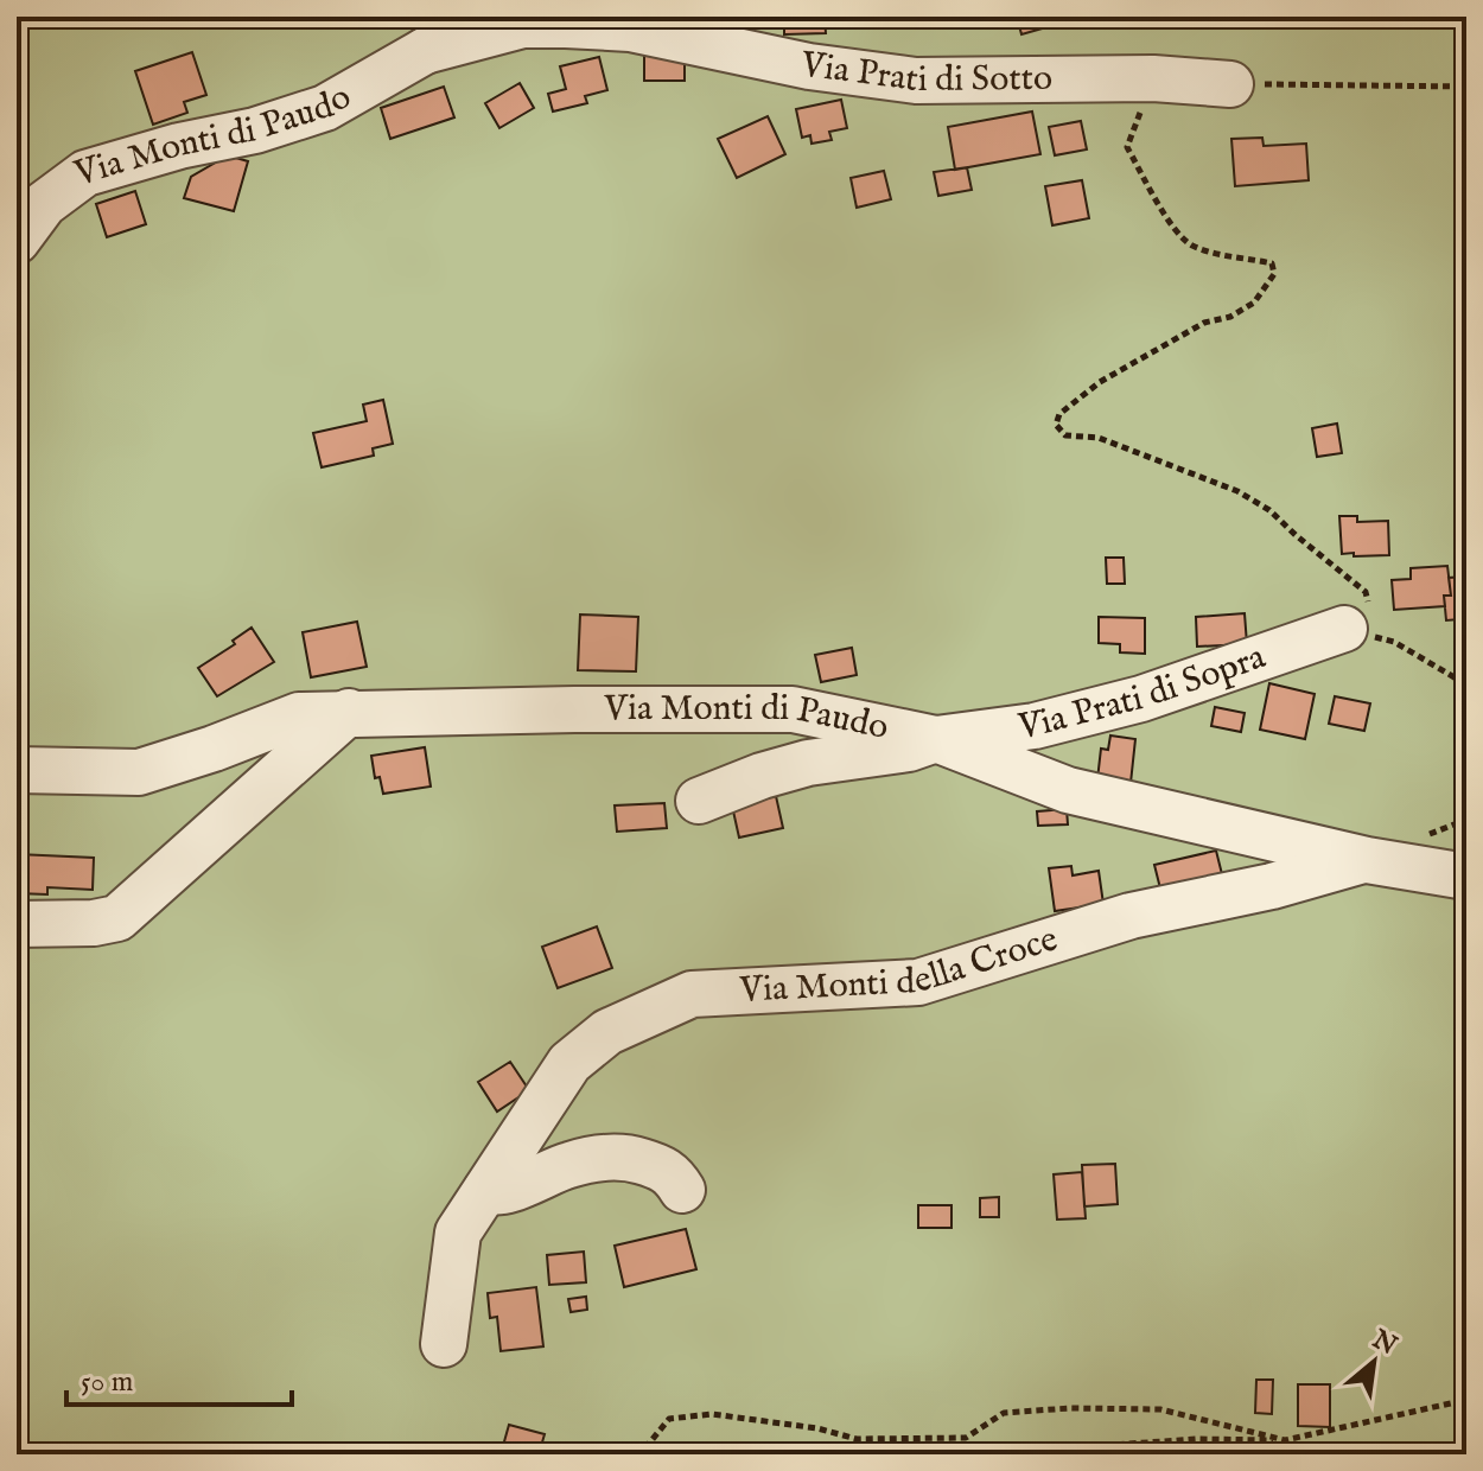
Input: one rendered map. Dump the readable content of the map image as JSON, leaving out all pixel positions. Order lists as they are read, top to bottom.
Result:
{
  "streets": {
    "street": [
      "Via Prati di Sotto",
      "Via Monti di Paudo",
      "Via Prati di Sopra",
      "Via Monti della Croce"
    ]
  },
  "crossings": [
    ["Via Prati di Sotto", "Via Monti di Paudo"],
    ["Via Monti di Paudo", "Via Prati di Sopra"],
    ["Via Monti di Paudo", "Via Monti della Croce"]
  ],
  "scale_bar": "50 m",
  "north": "top right"
}
